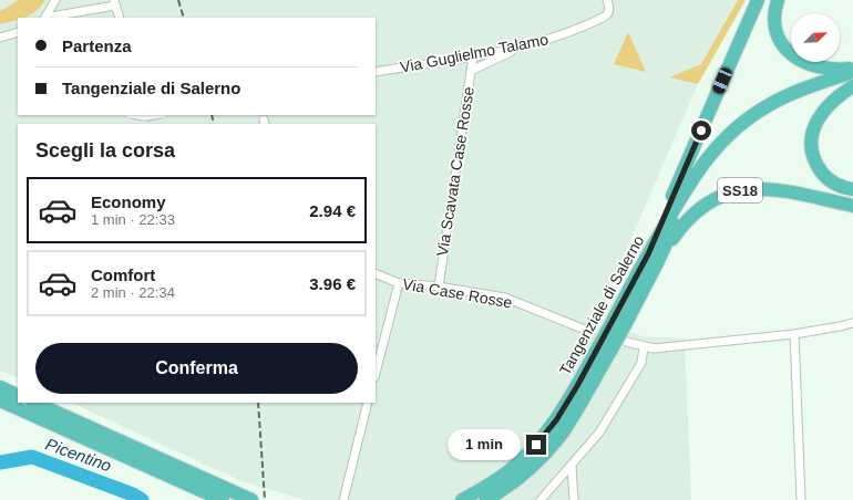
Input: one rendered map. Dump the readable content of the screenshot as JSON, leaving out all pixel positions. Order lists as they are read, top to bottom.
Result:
{
  "streets": {
    "highway": ["SS18", "Tangenziale di Salerno"],
    "street": ["Via Guglielmo Talamo", "Via Scavata Case Rosse", "Via Case Rosse"]
  },
  "crossings": [
    ["Via Guglielmo Talamo", "Via Scavata Case Rosse"],
    ["Via Scavata Case Rosse", "Via Case Rosse"],
    ["SS18", "Tangenziale di Salerno"]
  ],
  "water": ["Picentino"],
  "north": "top right",
  "page": {
    "banner": ["Partenza", "Tangenziale di Salerno"],
    "heading": "Scegli la corsa",
    "list": [
      {
        "name": "Economy",
        "note": "1 min · 22:33",
        "value": "2.94 €"
      },
      {
        "name": "Comfort",
        "note": "2 min · 22:34",
        "value": "3.96 €"
      }
    ],
    "buttons": "Conferma",
    "bubble": "1 min"
  }
}
